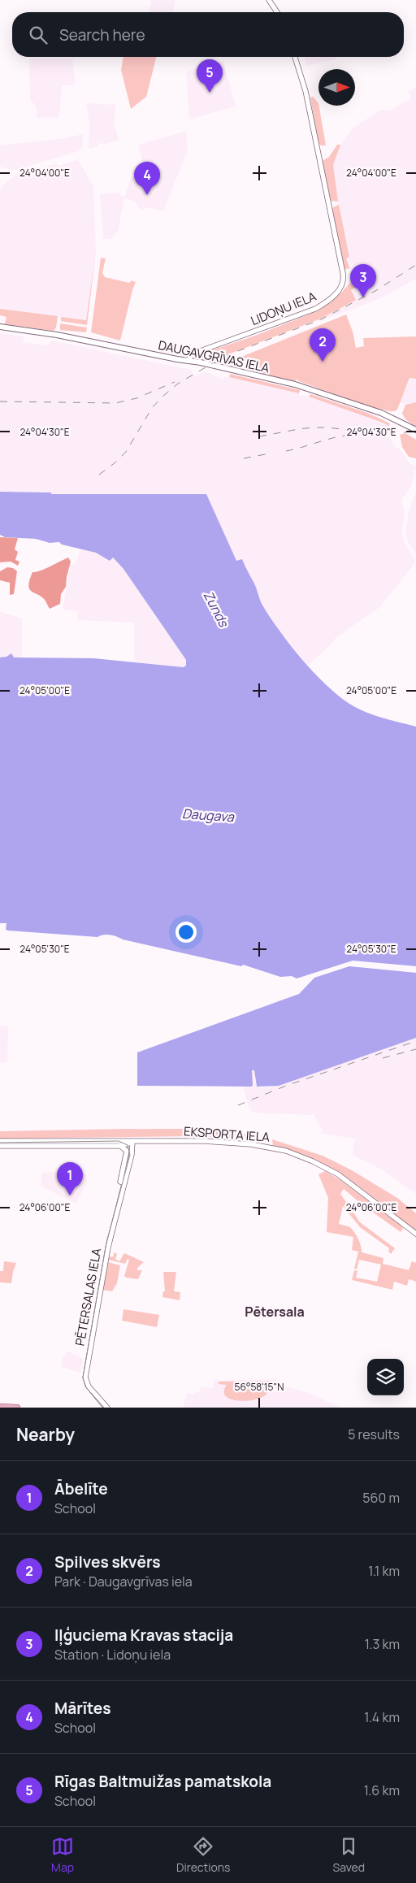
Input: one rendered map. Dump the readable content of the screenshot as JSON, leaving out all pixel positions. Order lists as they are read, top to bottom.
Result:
{
  "streets": {
    "main road": ["DAUGAVGRĪVAS IELA"],
    "street": ["LIDOŅU IELA", "EKSPORTA IELA", "PĒTERSALAS IELA"]
  },
  "crossings": [
    ["LIDOŅU IELA", "DAUGAVGRĪVAS IELA"],
    ["EKSPORTA IELA", "PĒTERSALAS IELA"]
  ],
  "districts": ["Pētersala"],
  "water": ["Zunds", "Daugava"],
  "north": "right",
  "page": {
    "search": "Search here",
    "pins": [
      "5",
      "4",
      "3",
      "2",
      "1"
    ],
    "heading": ["Nearby", "5 results"],
    "list": [
      {
        "mark": "1",
        "name": "Ābelīte",
        "note": "School",
        "value": "560 m"
      },
      {
        "mark": "2",
        "name": "Spilves skvērs",
        "note": "Park · Daugavgrīvas iela",
        "value": "1.1 km"
      },
      {
        "mark": "3",
        "name": "Iļģuciema Kravas stacija",
        "note": "Station · Lidoņu iela",
        "value": "1.3 km"
      },
      {
        "mark": "4",
        "name": "Mārītes",
        "note": "School",
        "value": "1.4 km"
      },
      {
        "mark": "5",
        "name": "Rīgas Baltmuižas pamatskola",
        "note": "School",
        "value": "1.6 km"
      }
    ],
    "nav": ["Map", "Directions", "Saved"]
  },
  "coordinates": [
    "24°04'00\"E",
    "24°04'30\"E",
    "24°05'00\"E",
    "24°05'30\"E",
    "24°06'00\"E",
    "56°58'15\"N"
  ]
}
